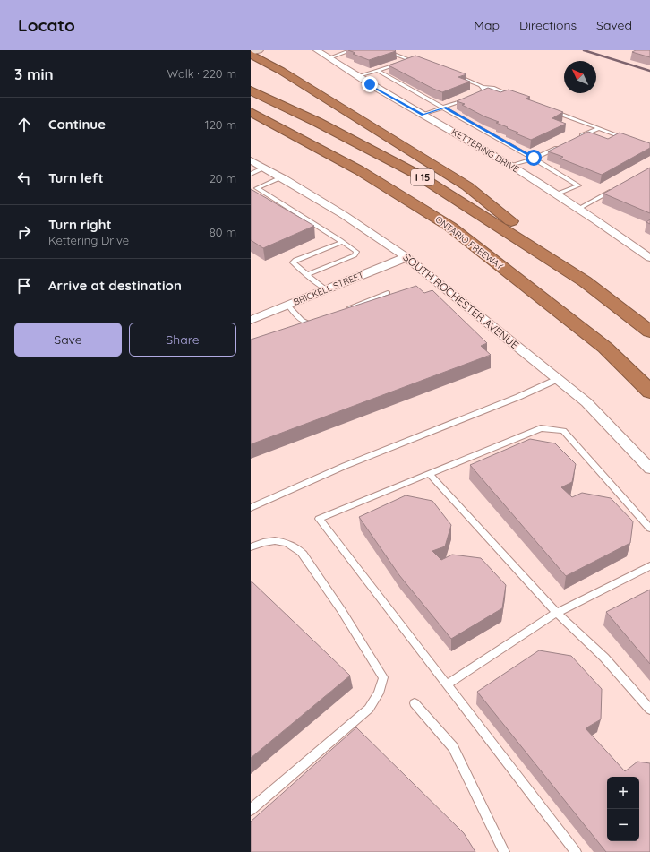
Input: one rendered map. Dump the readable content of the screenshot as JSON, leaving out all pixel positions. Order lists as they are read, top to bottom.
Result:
{
  "streets": {
    "highway": ["I 15", "ONTARIO FREEWAY"],
    "street": ["KETTERING DRIVE", "BRICKELL STREET", "SOUTH ROCHESTER AVENUE"]
  },
  "crossings": [
    ["BRICKELL STREET", "SOUTH ROCHESTER AVENUE"]
  ],
  "north": "top left",
  "page": {
    "header": "Locato",
    "nav": ["Map", "Directions", "Saved"],
    "heading": ["3 min", "Walk · 220 m"],
    "list": [
      ["Continue", "120 m"],
      ["Turn left", "20 m"],
      ["Turn right", "Kettering Drive", "80 m"],
      "Arrive at destination"
    ],
    "buttons": ["Save", "Share"],
    "map_buttons": ["+", "−"]
  }
}
